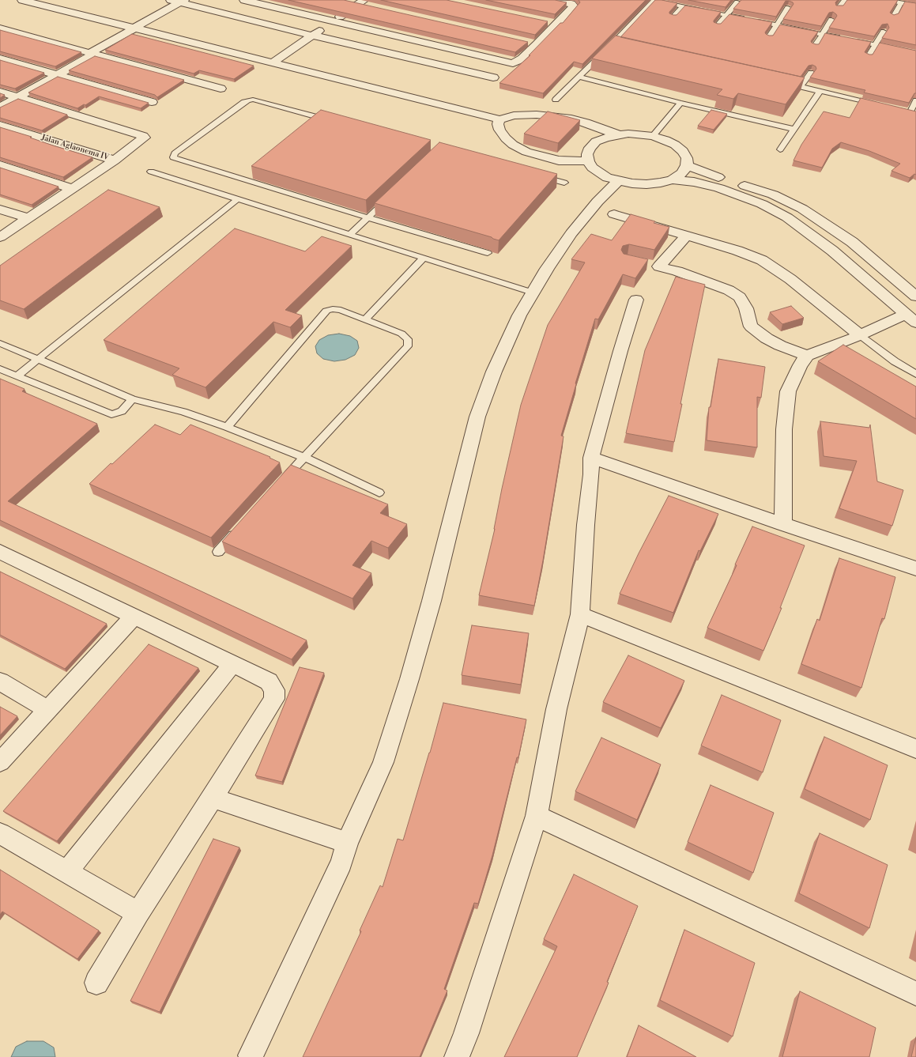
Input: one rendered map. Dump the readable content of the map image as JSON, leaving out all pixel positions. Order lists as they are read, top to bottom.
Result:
{
  "streets": {
    "street": ["Jalan Aglaonema IV"]
  }
}
